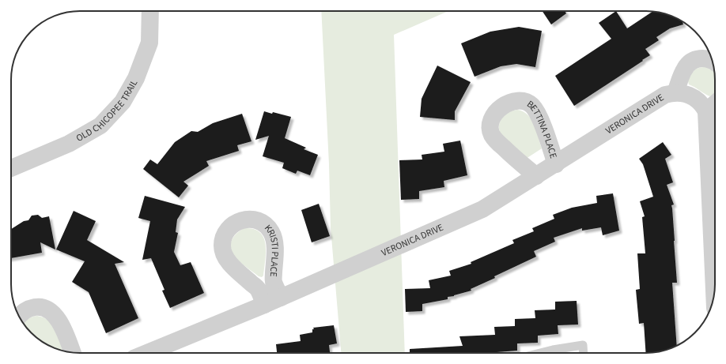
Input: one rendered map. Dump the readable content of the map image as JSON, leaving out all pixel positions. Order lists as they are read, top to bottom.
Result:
{
  "streets": {
    "street": [
      "OLD CHICOPEE TRAIL",
      "VERONICA DRIVE",
      "BETTINA PLACE",
      "KRISTI PLACE"
    ]
  },
  "crossings": [
    ["VERONICA DRIVE", "BETTINA PLACE"],
    ["VERONICA DRIVE", "KRISTI PLACE"]
  ]
}
